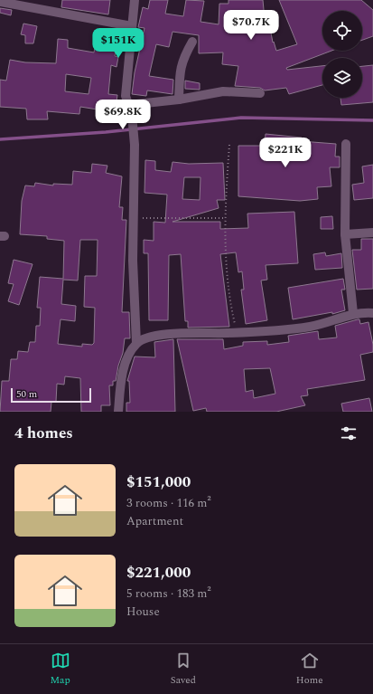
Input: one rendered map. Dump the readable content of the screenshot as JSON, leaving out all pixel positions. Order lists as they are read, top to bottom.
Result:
{
  "scale_bar": "50 m",
  "page": {
    "price": [
      "$70.7K",
      "$151K",
      "$69.8K",
      "$221K"
    ],
    "scale": "50 m",
    "heading": "4 homes",
    "list": [
      {
        "name": "$151,000",
        "note": "3 rooms · 116 m² · Apartment"
      },
      {
        "name": "$221,000",
        "note": "5 rooms · 183 m² · House"
      }
    ],
    "tabs": ["Map", "Saved", "Home"]
  }
}
